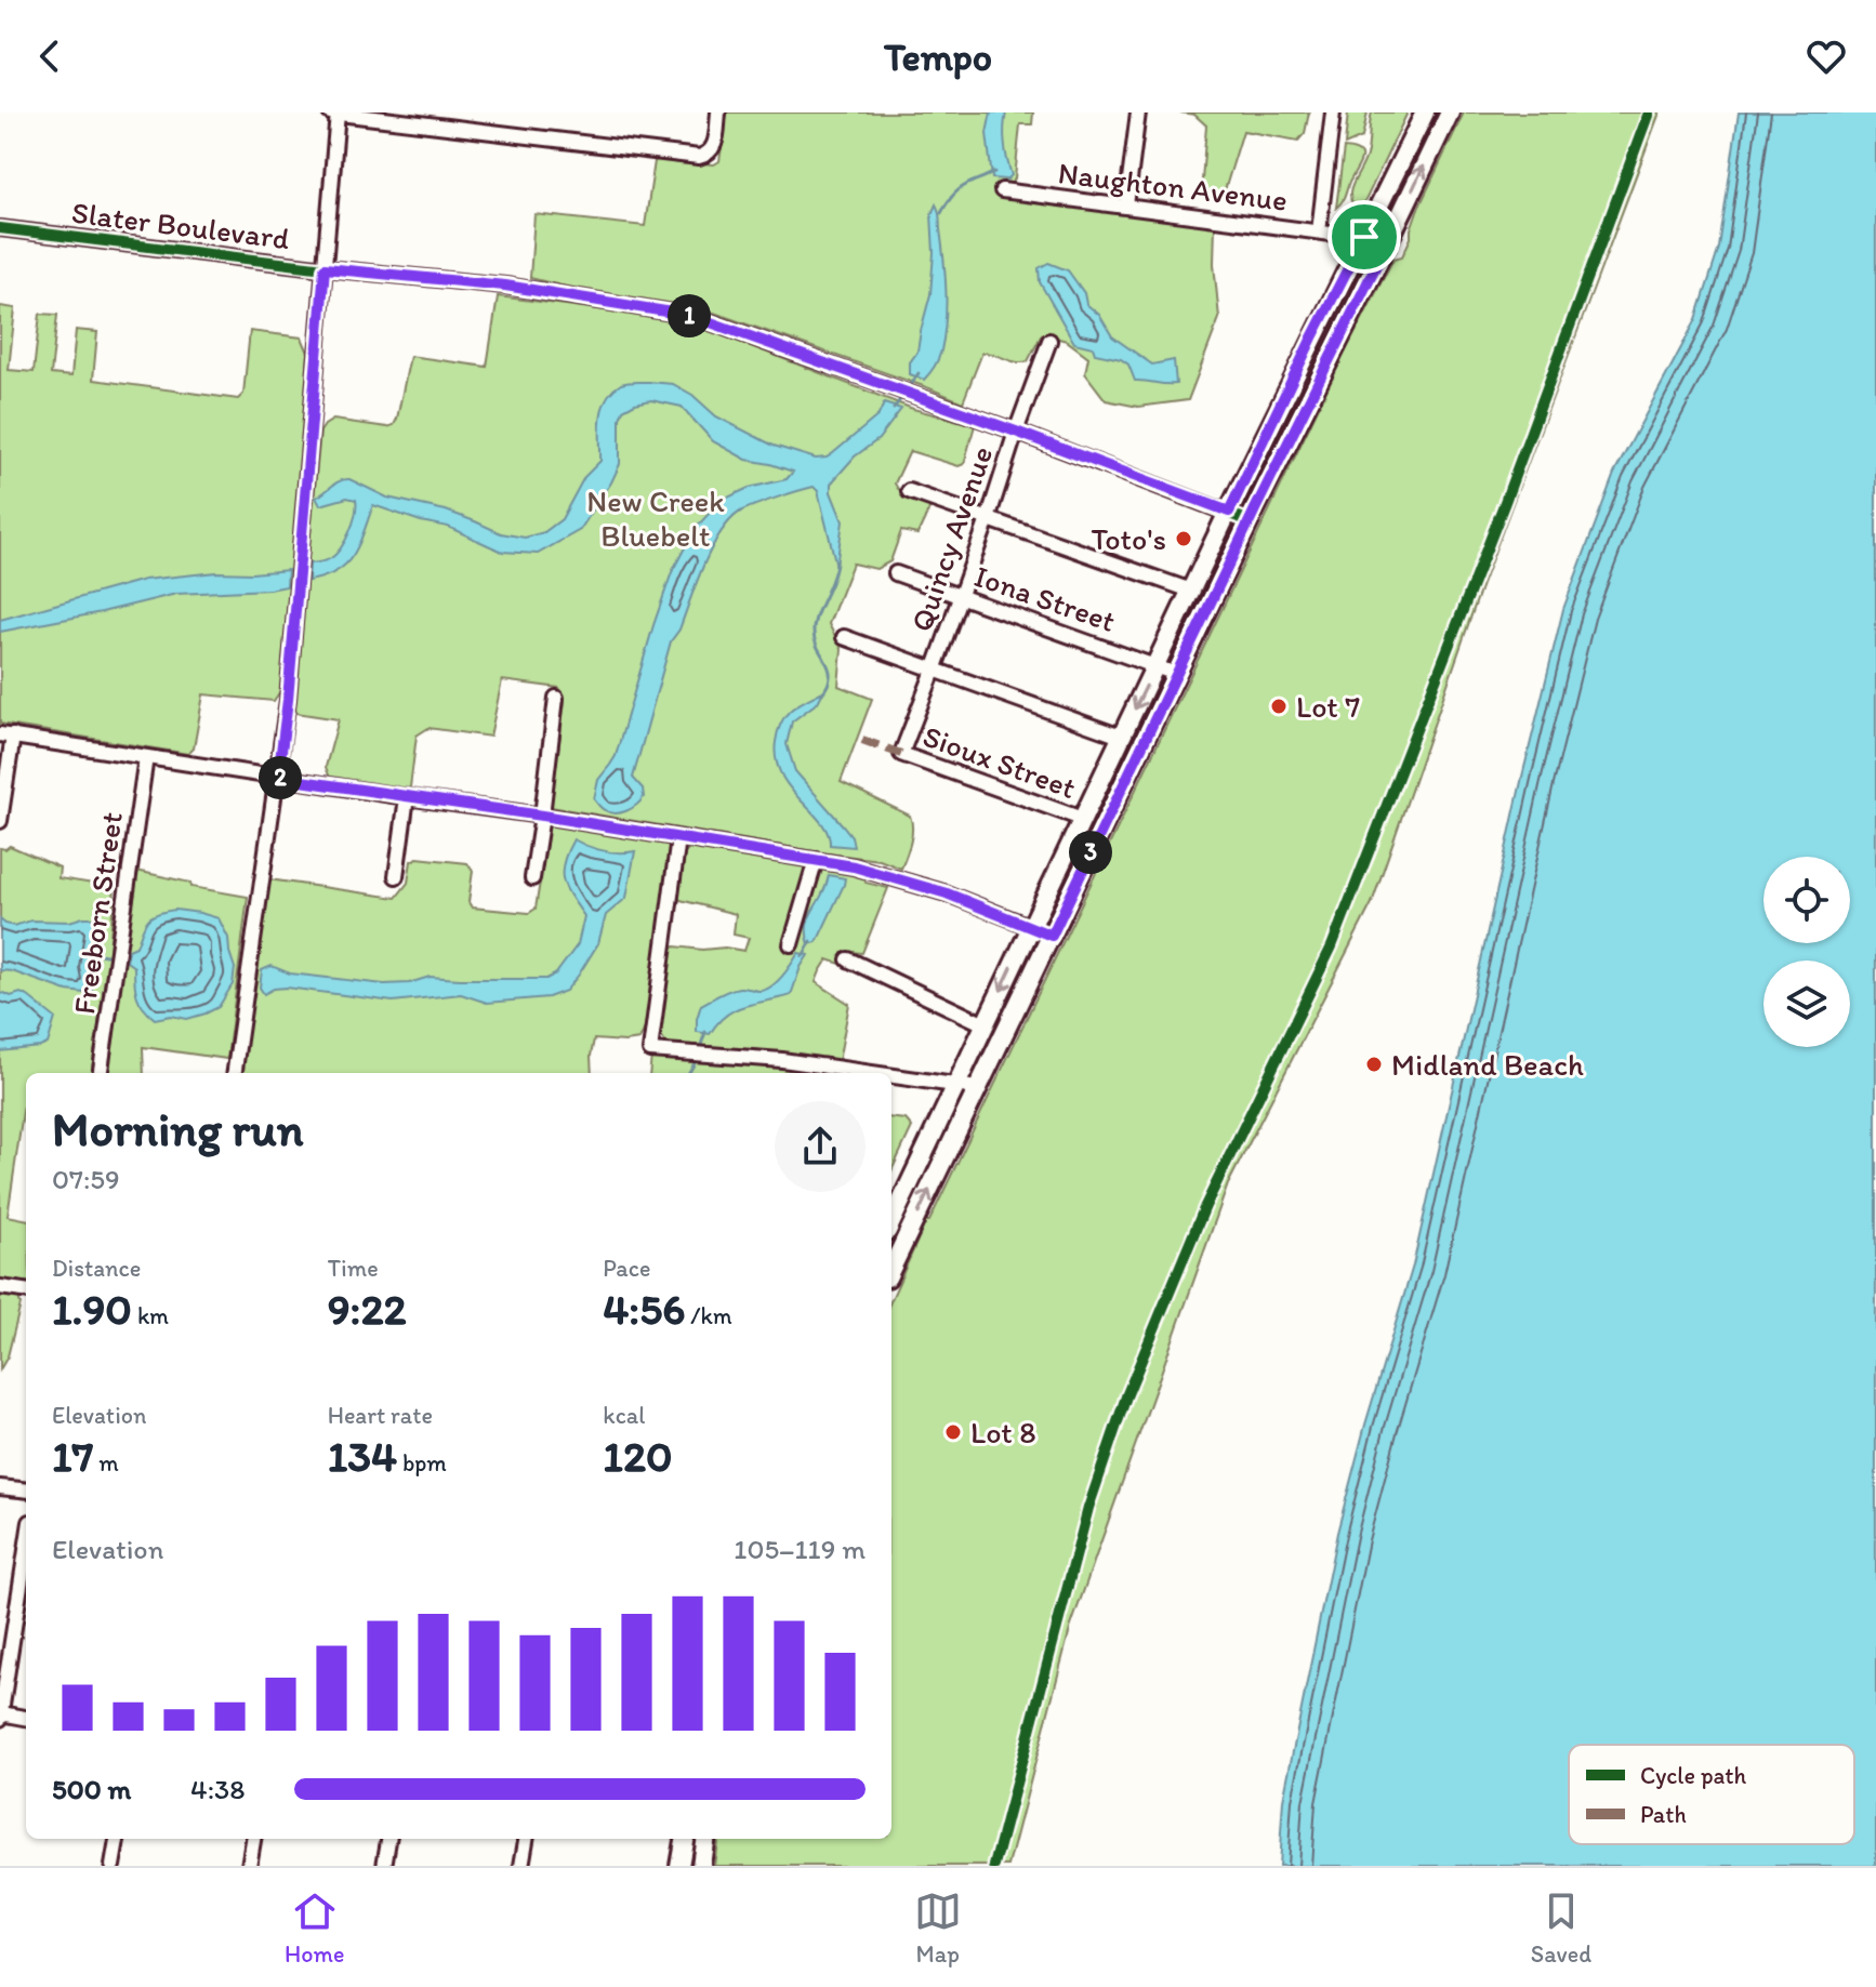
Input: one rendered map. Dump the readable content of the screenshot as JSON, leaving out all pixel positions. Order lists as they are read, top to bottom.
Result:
{
  "streets": {
    "street": [
      "Naughton Avenue",
      "Slater Boulevard",
      "Quincy Avenue",
      "Iona Street",
      "Sioux Street",
      "Freeborn Street"
    ]
  },
  "crossings": [
    ["Slater Boulevard", "Quincy Avenue"],
    ["Quincy Avenue", "Iona Street"],
    ["Quincy Avenue", "Sioux Street"]
  ],
  "parks": ["New Creek Bluebelt"],
  "places": [
    "Toto's",
    "Lot 7",
    "Midland Beach",
    "Lot 8"
  ],
  "legend": ["Cycle path", "Path"],
  "page": {
    "header": "Tempo",
    "pins": ["1", "2", "3"],
    "heading": ["Morning run", "07:59"],
    "stats": [
      ["Distance", "1.90 km"],
      ["Time", "9:22"],
      ["Pace", "4:56 /km"],
      ["Elevation", "17 m"],
      ["Heart rate", "134 bpm"],
      ["kcal", "120"]
    ],
    "chart": ["Elevation", "105–119 m"],
    "list": [
      {
        "name": "500 m",
        "note": "4:38"
      }
    ],
    "tabs": ["Home", "Map", "Saved"]
  }
}
